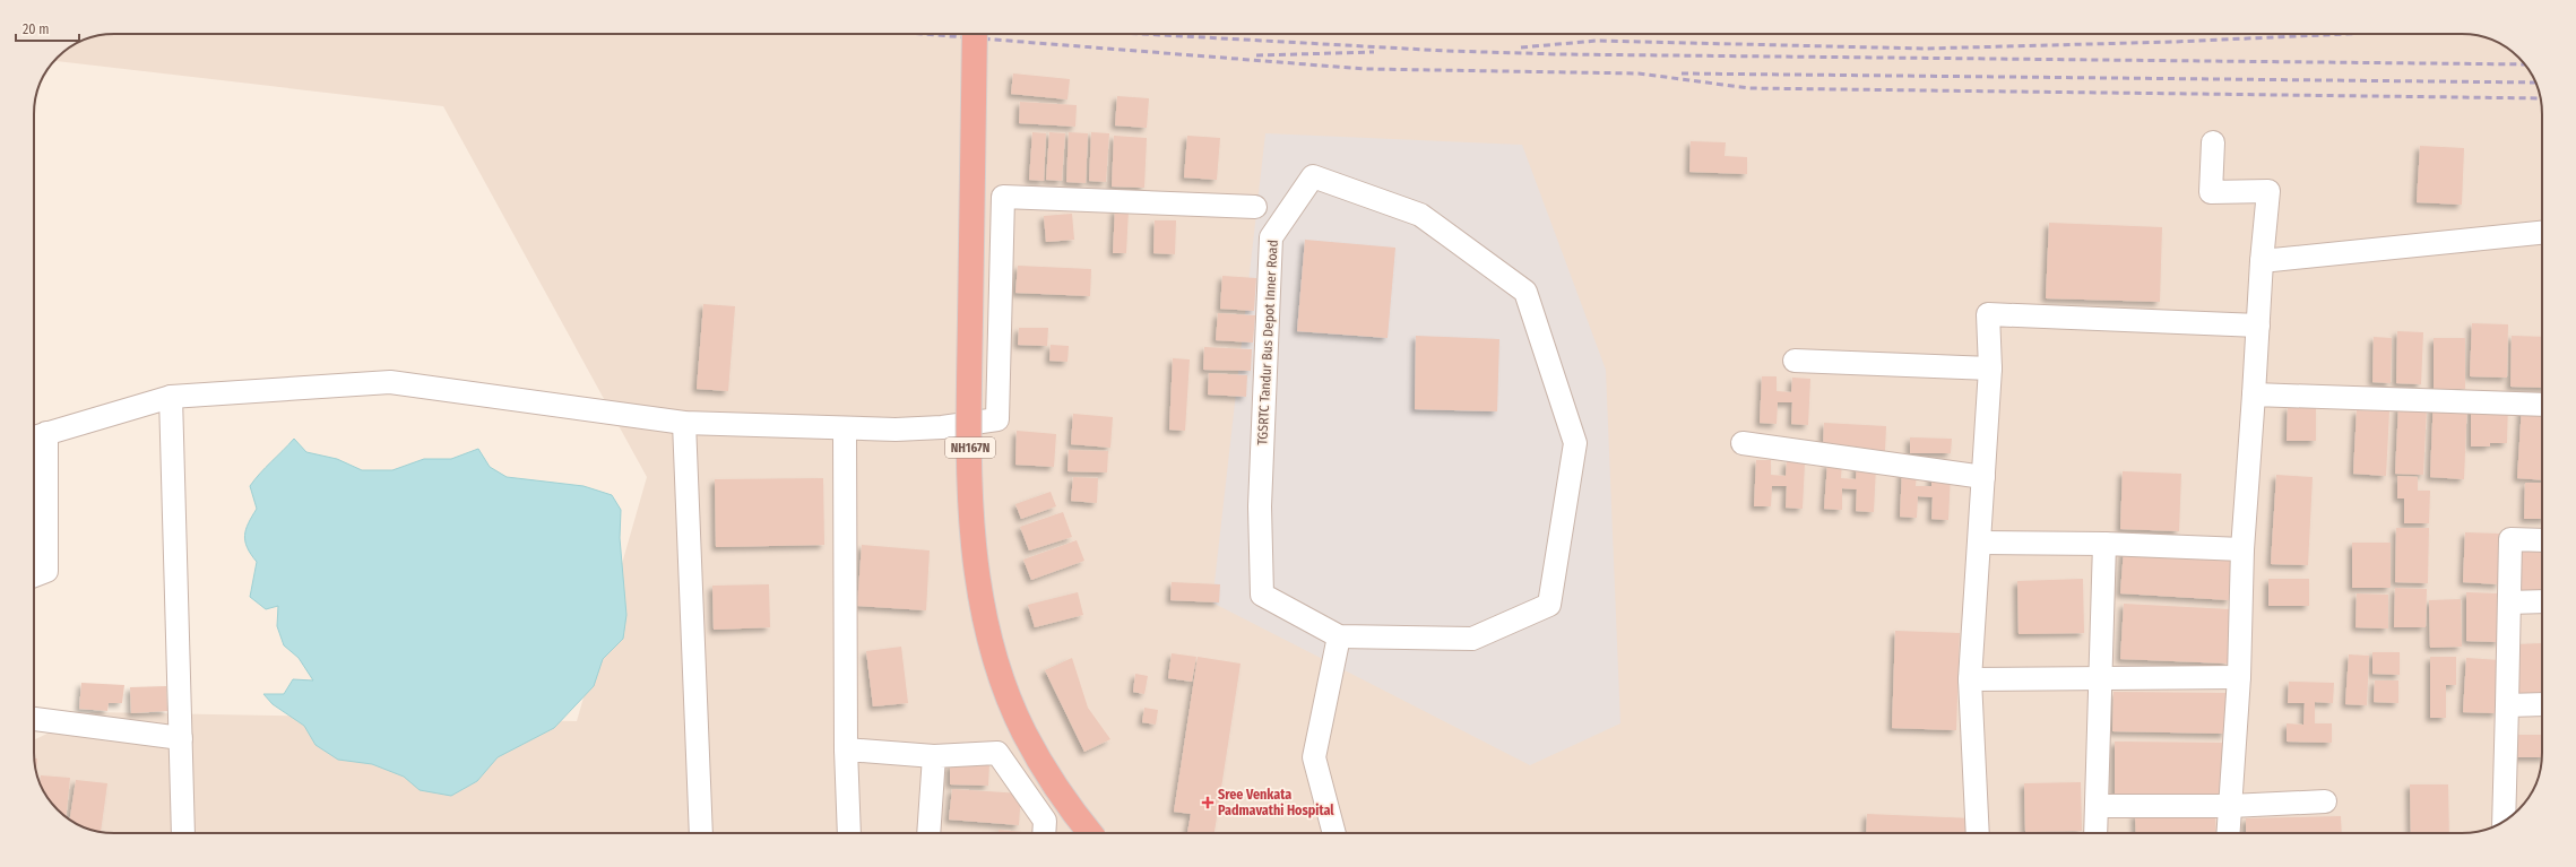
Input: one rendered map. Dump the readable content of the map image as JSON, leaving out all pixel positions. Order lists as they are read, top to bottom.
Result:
{
  "streets": {
    "highway": ["NH167N"],
    "street": ["TGSRTC Tandur Bus Depot Inner Road"]
  },
  "places": {
    "health": ["Sree Venkata Padmavathi Hospital"]
  },
  "scale_bar": "20 m"
}
